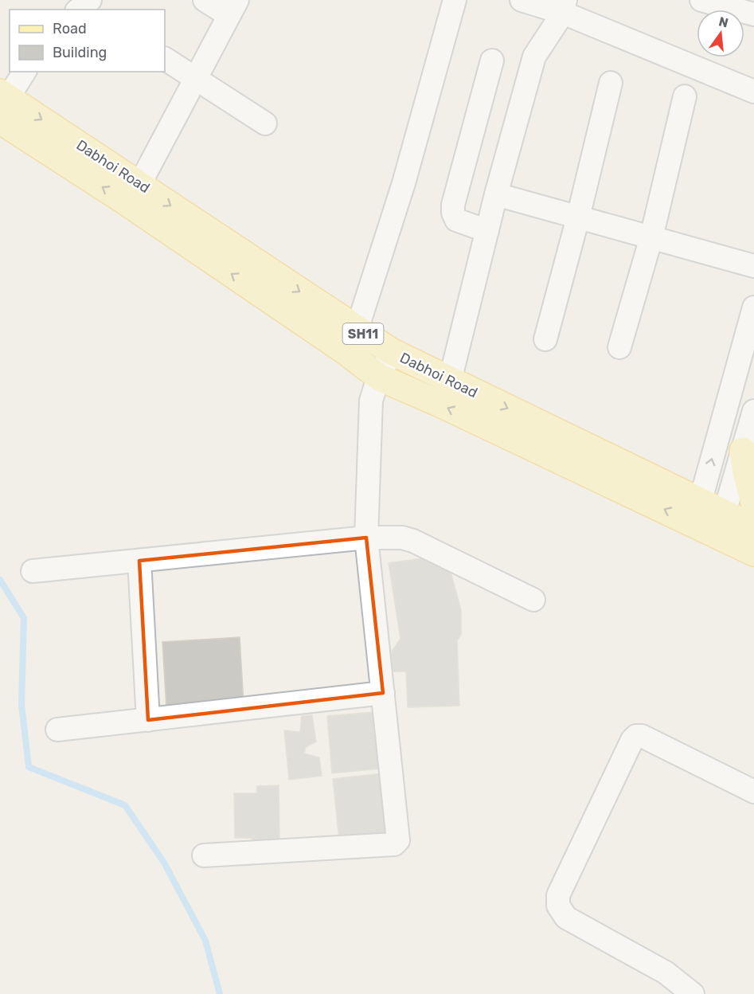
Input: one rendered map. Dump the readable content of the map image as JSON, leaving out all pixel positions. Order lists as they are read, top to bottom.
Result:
{
  "streets": {
    "main road": ["Dabhoi Road", "SH11"]
  },
  "legend": ["Road", "Building"],
  "north": "top"
}
